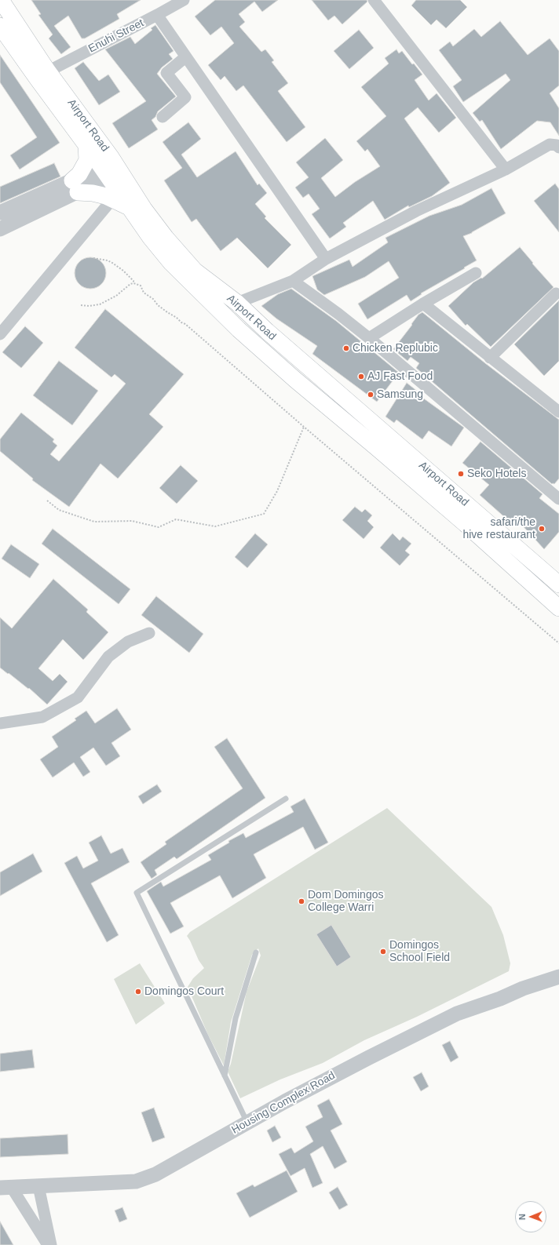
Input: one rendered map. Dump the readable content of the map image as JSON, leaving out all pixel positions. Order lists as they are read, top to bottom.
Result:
{
  "streets": {
    "main road": ["Airport Road"],
    "street": ["Enuhi Street", "Housing Complex Road"]
  },
  "crossings": [
    ["Enuhi Street", "Airport Road"]
  ],
  "places": [
    "Chicken Replubic",
    "AJ Fast Food",
    "Samsung",
    "Seko Hotels",
    "safari/the hive restaurant",
    "Dom Domingos College Warri",
    "Domingos School Field",
    "Domingos Court"
  ],
  "north": "left"
}
